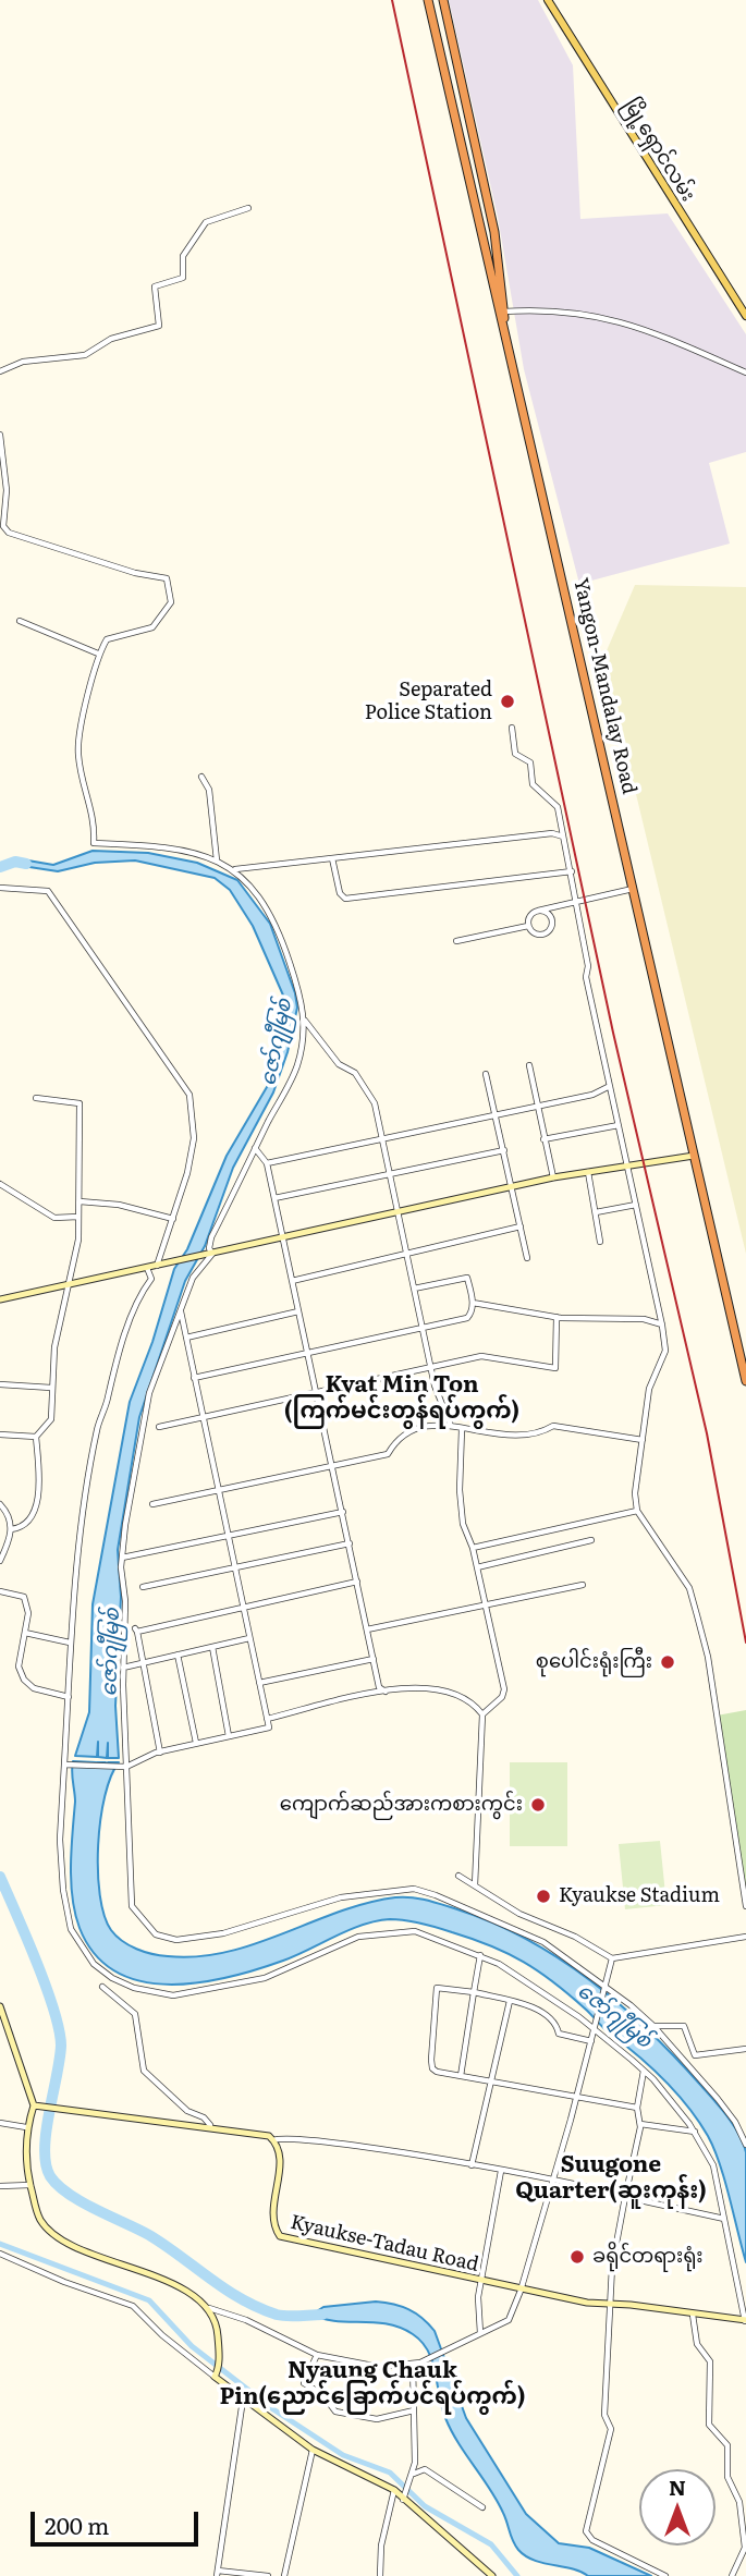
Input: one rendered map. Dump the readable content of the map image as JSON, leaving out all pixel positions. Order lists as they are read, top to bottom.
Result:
{
  "streets": {
    "highway": ["Yangon-Mandalay Road"],
    "main road": ["မြို့ရှောင်လမ်း"],
    "street": ["Kyaukse-Tadau Road"]
  },
  "districts": ["Kyat Min Ton (ကြက်မင်းတွန်ရပ်ကွက်)", "Suugone Quarter(ဆူးကုန်း)", "Nyaung Chauk Pin(ညောင်ခြောက်ပင်ရပ်ကွက်)"],
  "water": ["ဇော်ဂျီမြစ်"],
  "places": [
    "Separated Police Station",
    "စုပေါင်းရုံးကြီး",
    "ကျောက်ဆည်အားကစားကွင်း",
    "Kyaukse Stadium",
    "ခရိုင်တရားရုံး"
  ],
  "scale_bar": "200 m",
  "north": "top"
}
